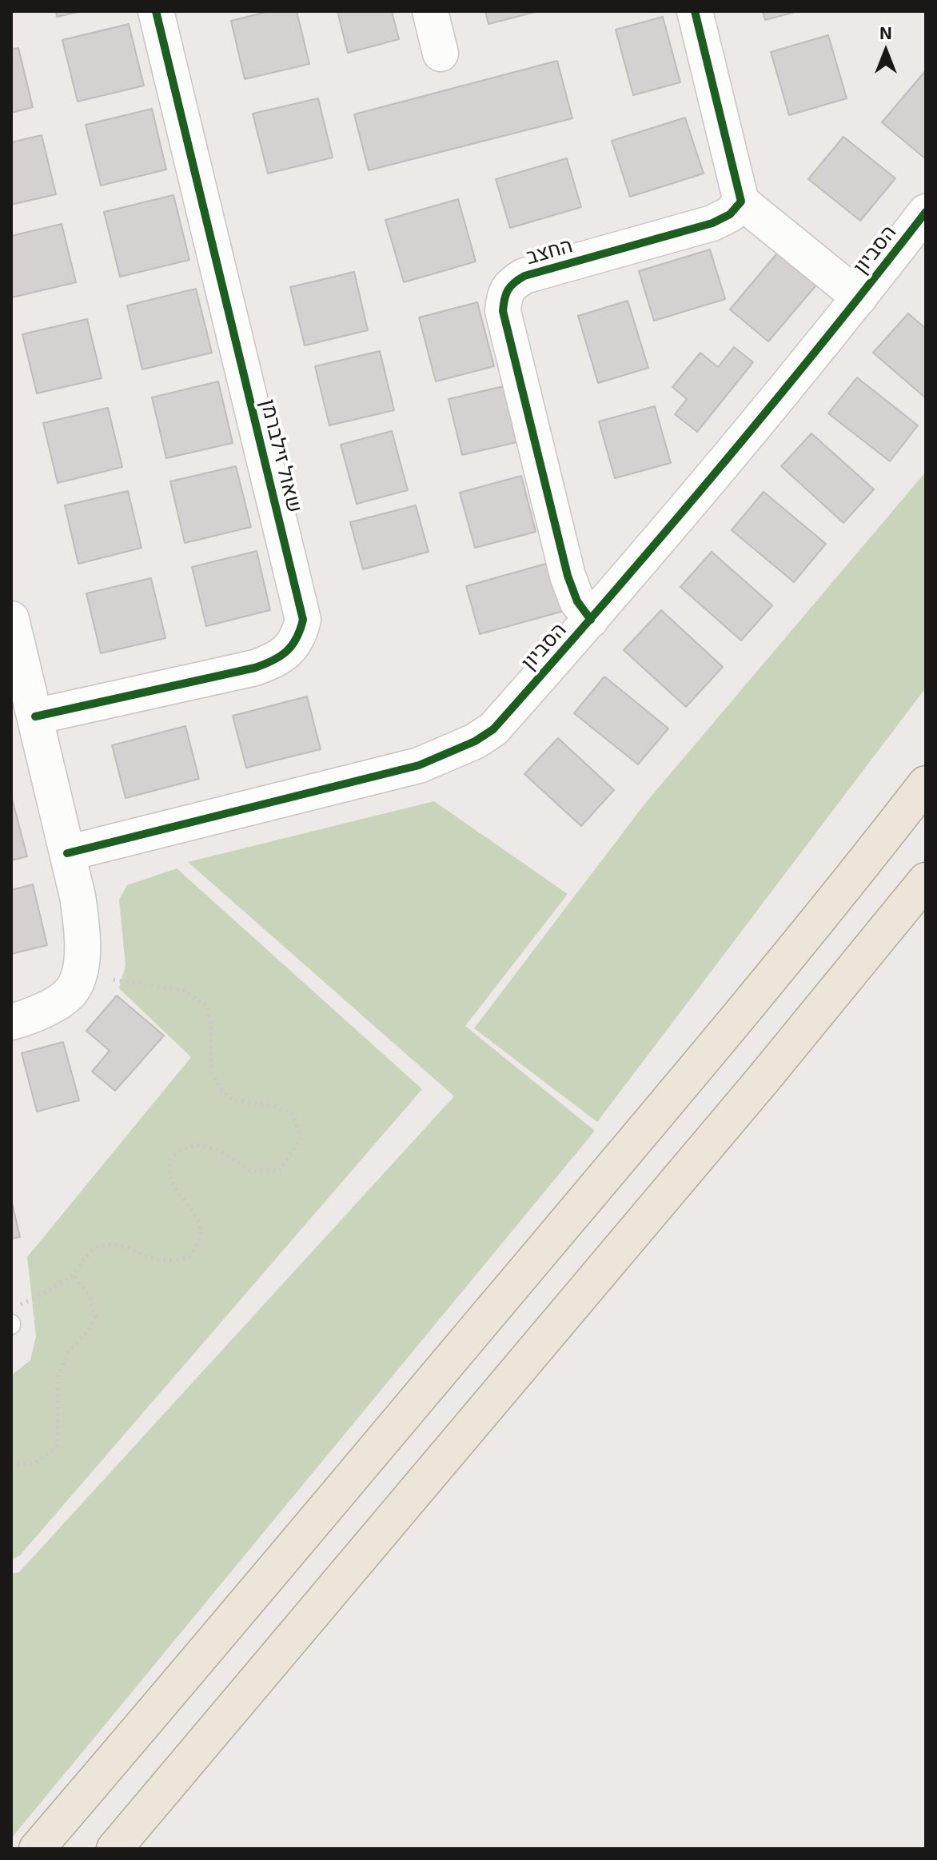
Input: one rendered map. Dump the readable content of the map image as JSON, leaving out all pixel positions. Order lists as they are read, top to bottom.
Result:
{
  "streets": {
    "street": ["הסביון", "החצב", "שאול זילברמן"]
  },
  "crossings": [
    ["הסביון", "החצב"]
  ],
  "north": "top"
}
